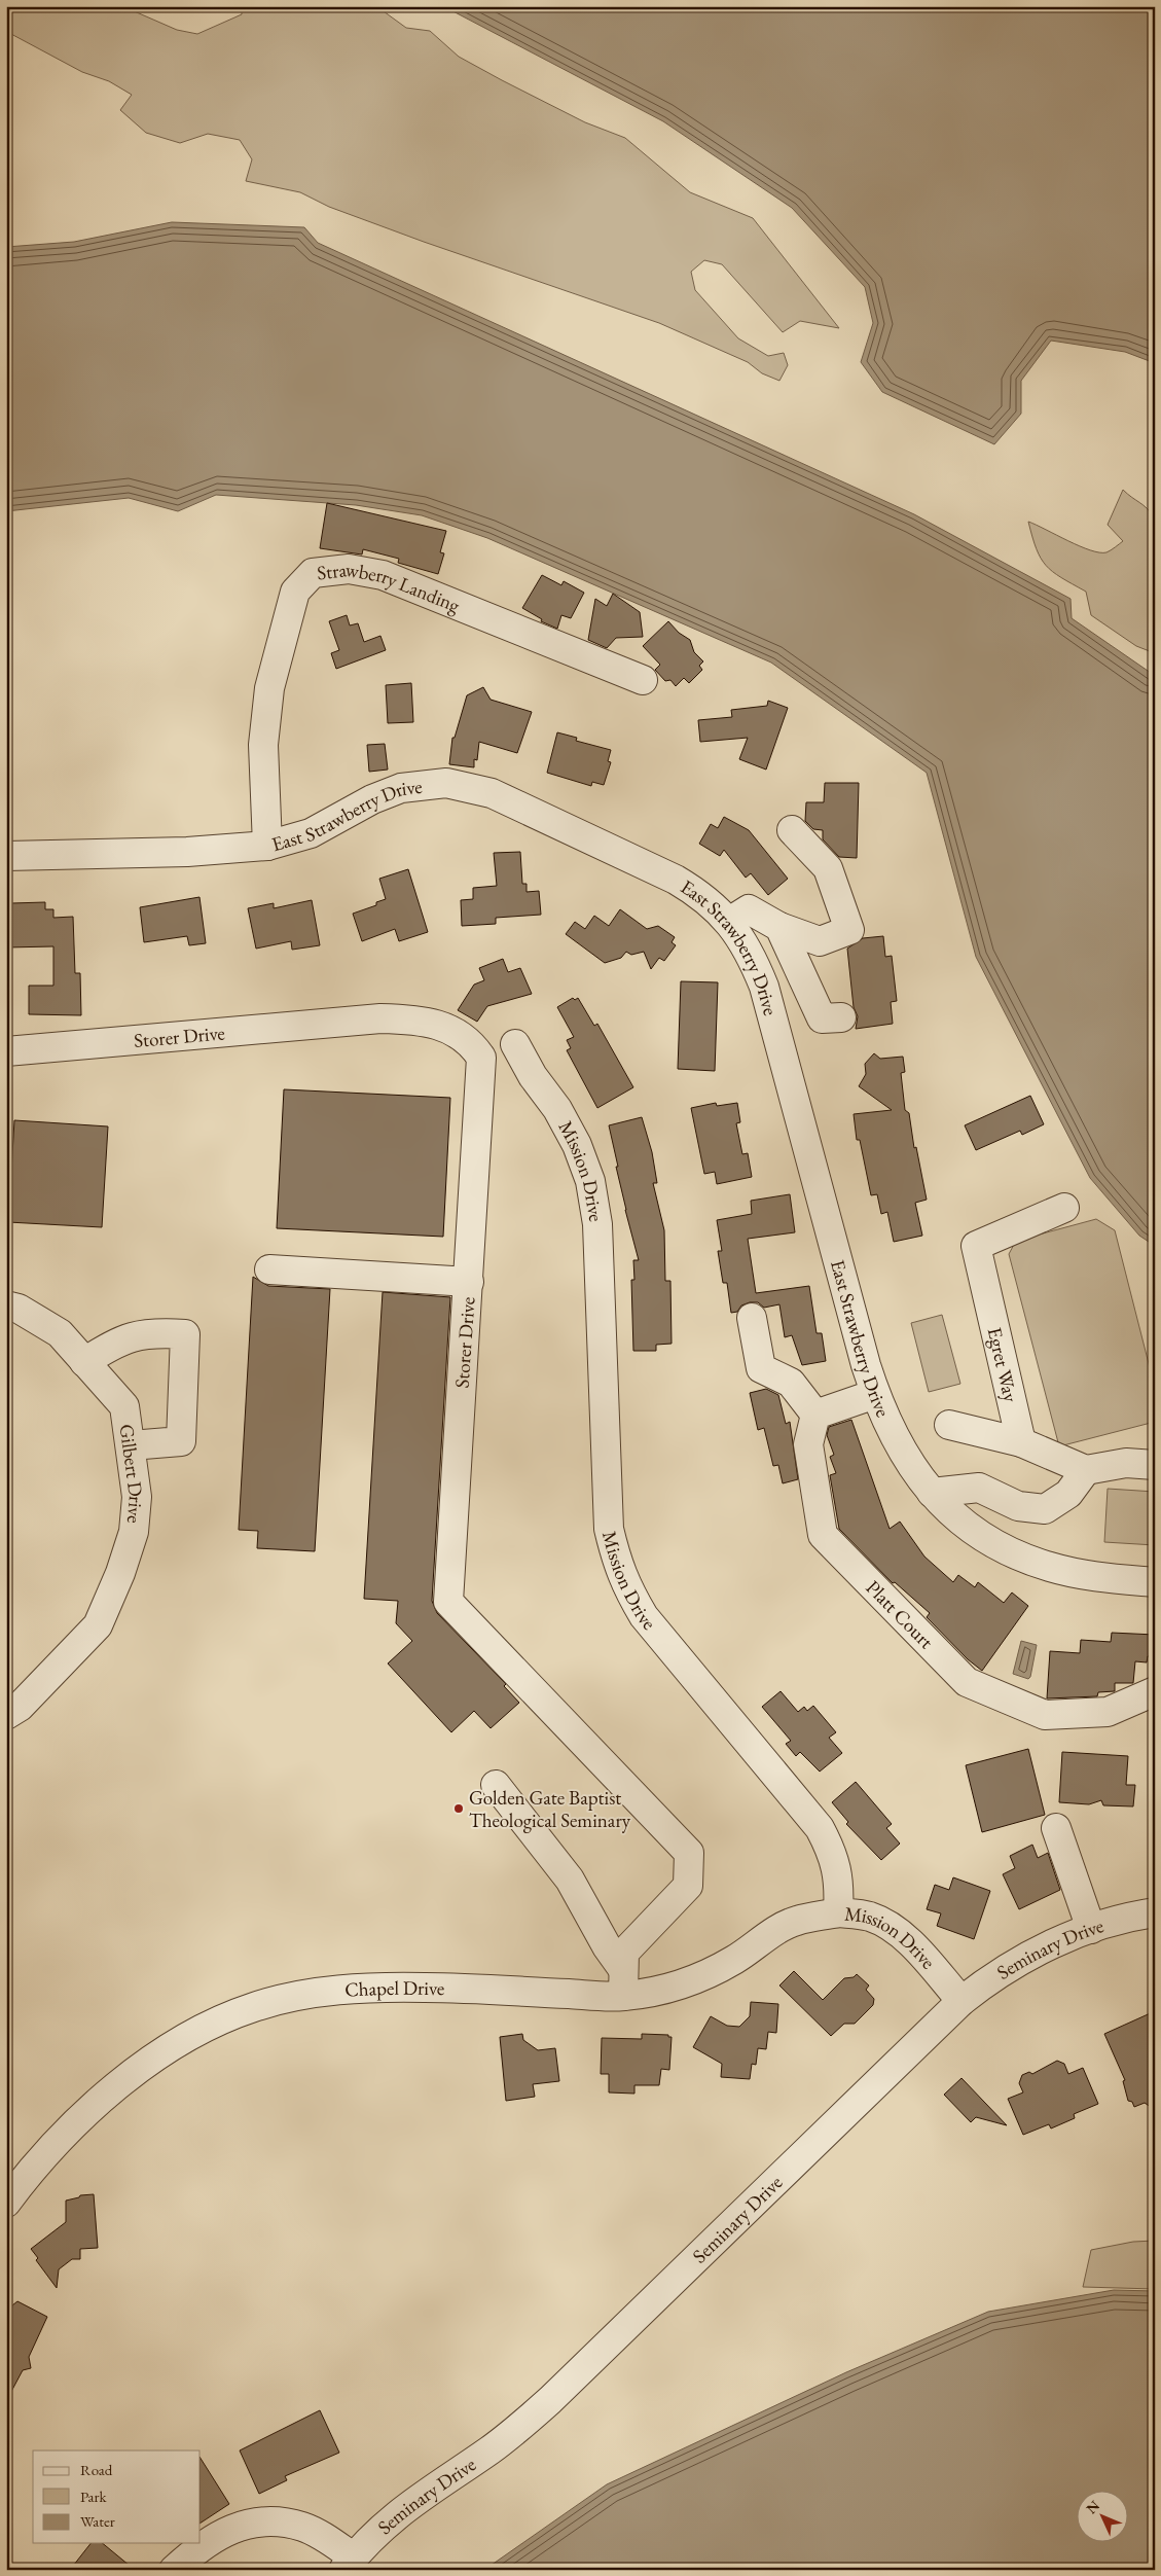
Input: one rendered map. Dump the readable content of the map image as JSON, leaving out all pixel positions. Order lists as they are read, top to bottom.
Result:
{
  "streets": {
    "street": [
      "Strawberry Landing",
      "East Strawberry Drive",
      "Storer Drive",
      "Mission Drive",
      "Egret Way",
      "Gilbert Drive",
      "Platt Court",
      "Seminary Drive",
      "Chapel Drive"
    ]
  },
  "crossings": [
    ["Strawberry Landing", "East Strawberry Drive"],
    ["Storer Drive", "Chapel Drive"],
    ["Mission Drive", "Seminary Drive"],
    ["Mission Drive", "Chapel Drive"]
  ],
  "places": ["Golden Gate Baptist Theological Seminary"],
  "legend": ["Road", "Park", "Water"],
  "north": "top left"
}
